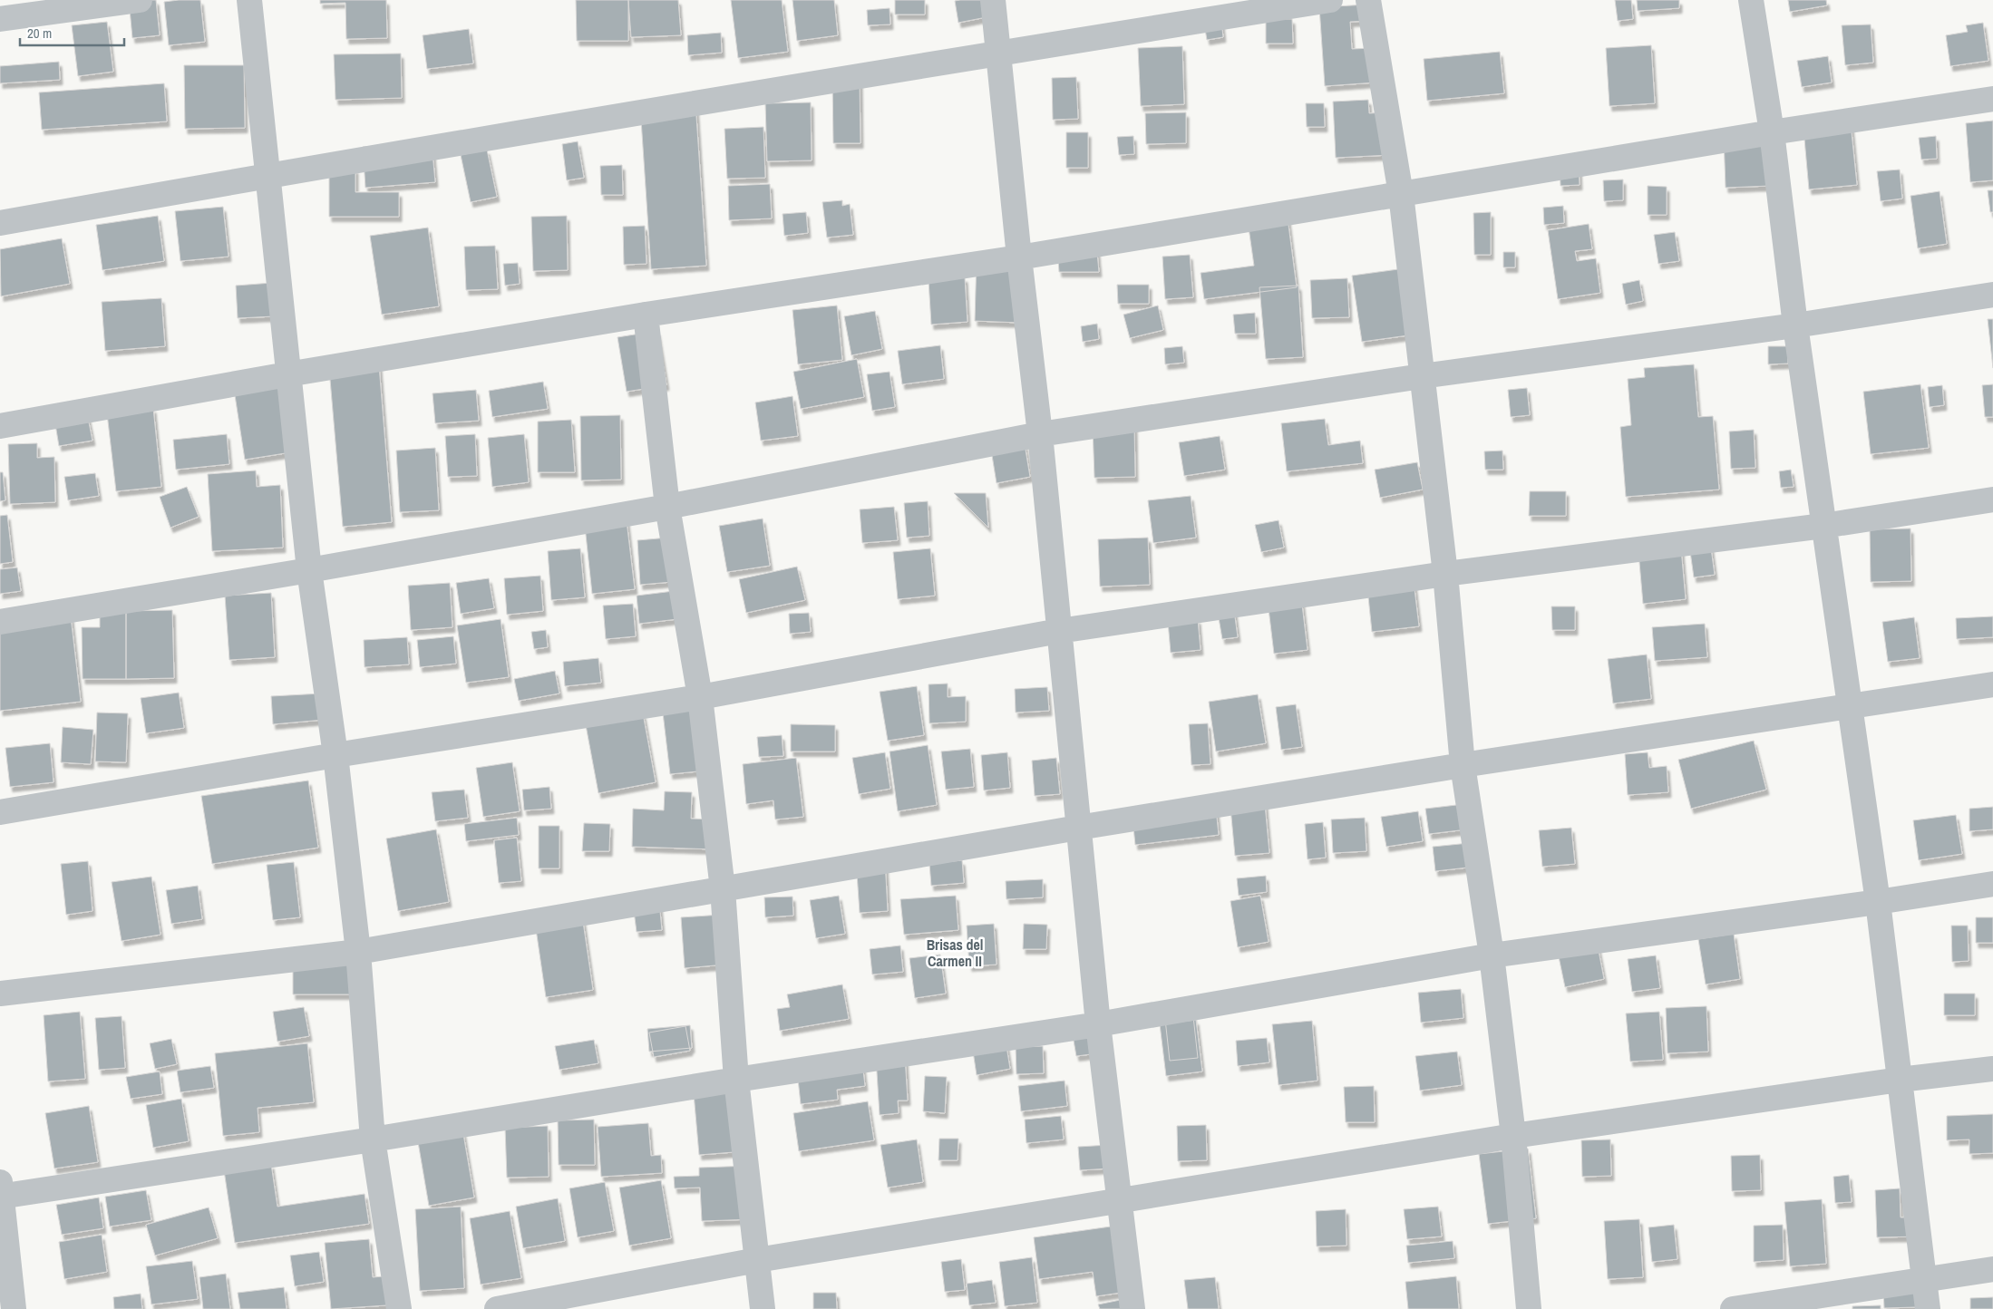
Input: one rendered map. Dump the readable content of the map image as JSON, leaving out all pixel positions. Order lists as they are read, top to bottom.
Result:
{
  "districts": ["Brisas del Carmen II"],
  "scale_bar": "20 m"
}
